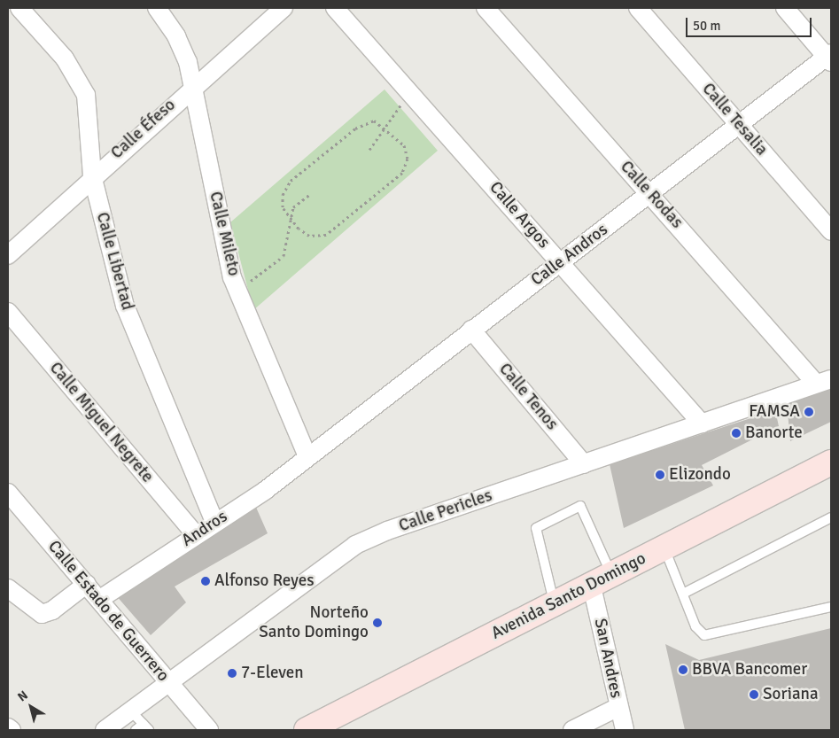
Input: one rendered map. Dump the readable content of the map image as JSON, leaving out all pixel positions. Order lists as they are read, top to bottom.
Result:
{
  "streets": {
    "main road": ["Avenida Santo Domingo"],
    "street": [
      "Calle Tesalia",
      "Calle Éfeso",
      "Calle Rodas",
      "Calle Argos",
      "Calle Mileto",
      "Calle Andros",
      "Calle Libertad",
      "Calle Tenos",
      "Calle Miguel Negrete",
      "Calle Pericles",
      "Andros",
      "Calle Estado de Guerrero",
      "San Andres"
    ]
  },
  "crossings": [
    ["Calle Tesalia", "Calle Andros"],
    ["Calle Éfeso", "Calle Mileto"],
    ["Calle Éfeso", "Calle Libertad"],
    ["Calle Rodas", "Calle Andros"],
    ["Calle Rodas", "Calle Pericles"],
    ["Calle Argos", "Calle Andros"],
    ["Calle Argos", "Calle Pericles"],
    ["Calle Mileto", "Calle Andros"],
    ["Calle Mileto", "Andros"],
    ["Calle Andros", "Calle Tenos"],
    ["Calle Andros", "Andros"],
    ["Calle Libertad", "Andros"],
    ["Calle Tenos", "Calle Pericles"],
    ["Calle Miguel Negrete", "Andros"],
    ["Calle Pericles", "Calle Estado de Guerrero"],
    ["Andros", "Calle Estado de Guerrero"],
    ["Avenida Santo Domingo", "San Andres"]
  ],
  "places": [
    "FAMSA",
    "Banorte",
    "Elizondo",
    "Alfonso Reyes",
    "Norteño Santo Domingo",
    "BBVA Bancomer",
    "7-Eleven",
    "Soriana"
  ],
  "scale_bar": "50 m",
  "north": "top left"
}
